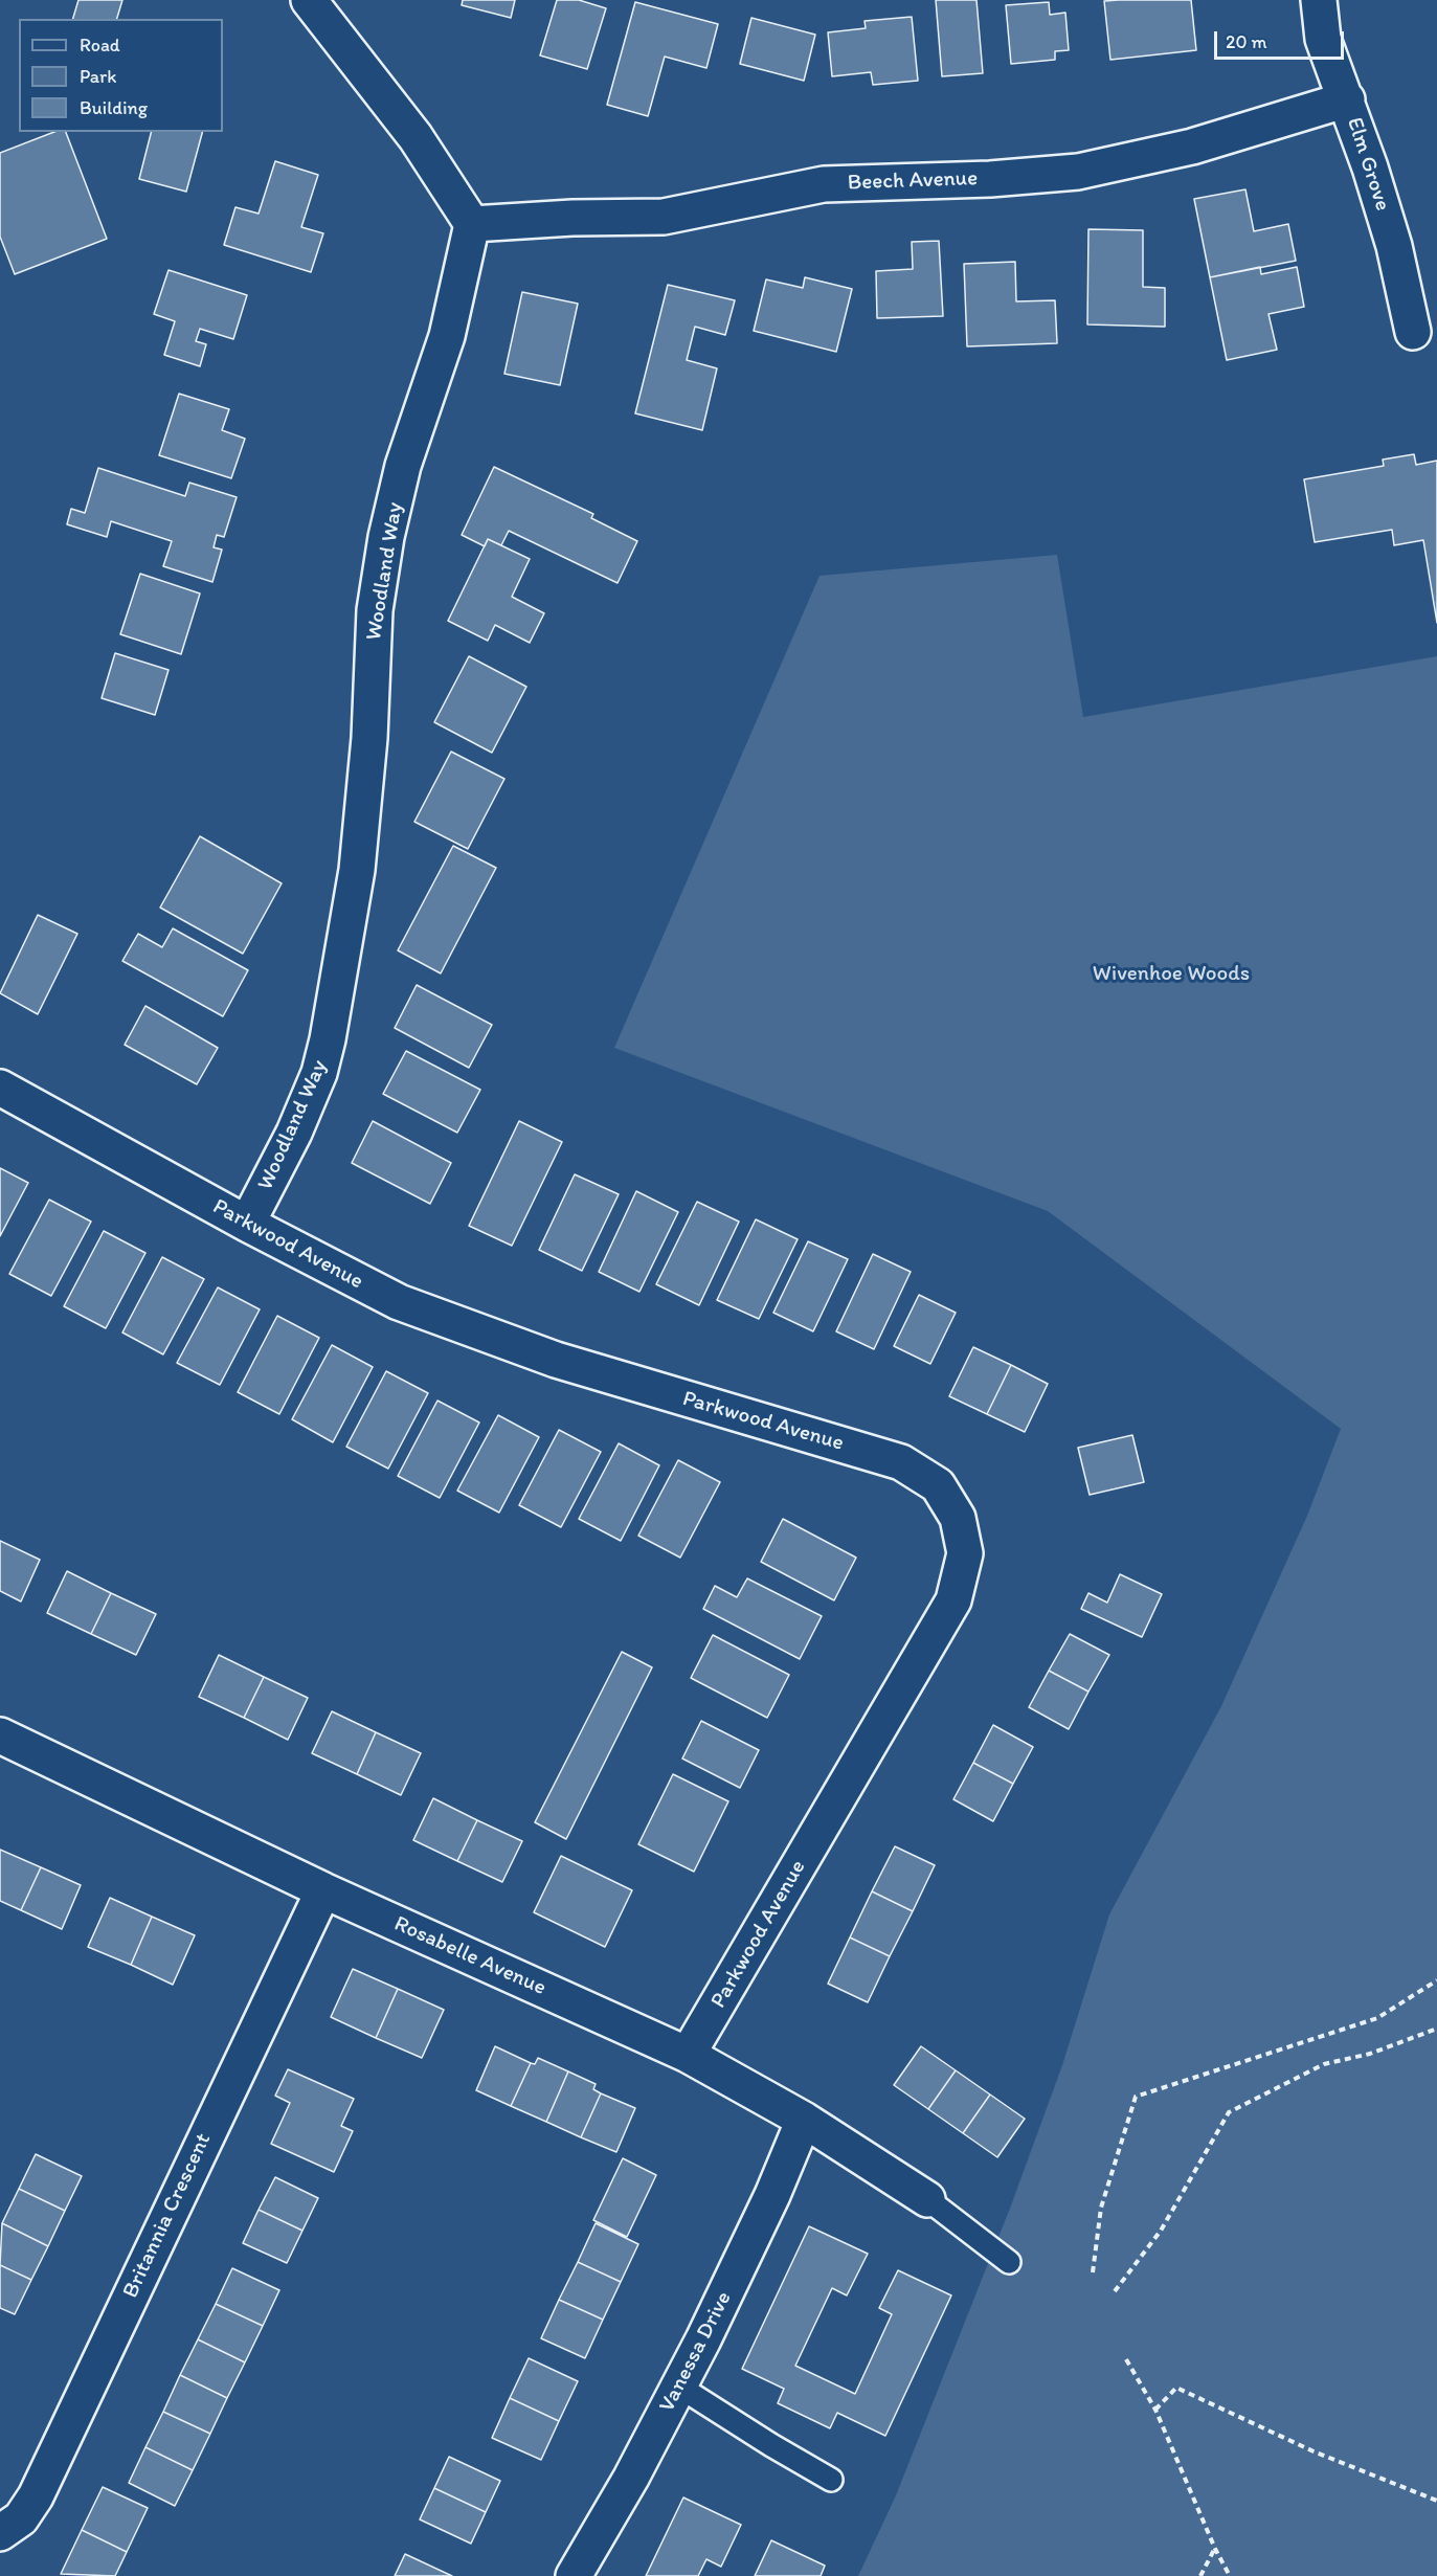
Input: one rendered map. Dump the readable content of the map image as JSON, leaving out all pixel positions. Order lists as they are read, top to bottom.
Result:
{
  "streets": {
    "street": [
      "Elm Grove",
      "Beech Avenue",
      "Woodland Way",
      "Parkwood Avenue",
      "Rosabelle Avenue",
      "Britannia Crescent",
      "Vanessa Drive"
    ]
  },
  "crossings": [
    ["Elm Grove", "Beech Avenue"],
    ["Beech Avenue", "Woodland Way"],
    ["Woodland Way", "Parkwood Avenue"],
    ["Parkwood Avenue", "Rosabelle Avenue"],
    ["Rosabelle Avenue", "Britannia Crescent"],
    ["Rosabelle Avenue", "Vanessa Drive"]
  ],
  "parks": ["Wivenhoe Woods"],
  "legend": ["Road", "Park", "Building"],
  "scale_bar": "20 m"
}
